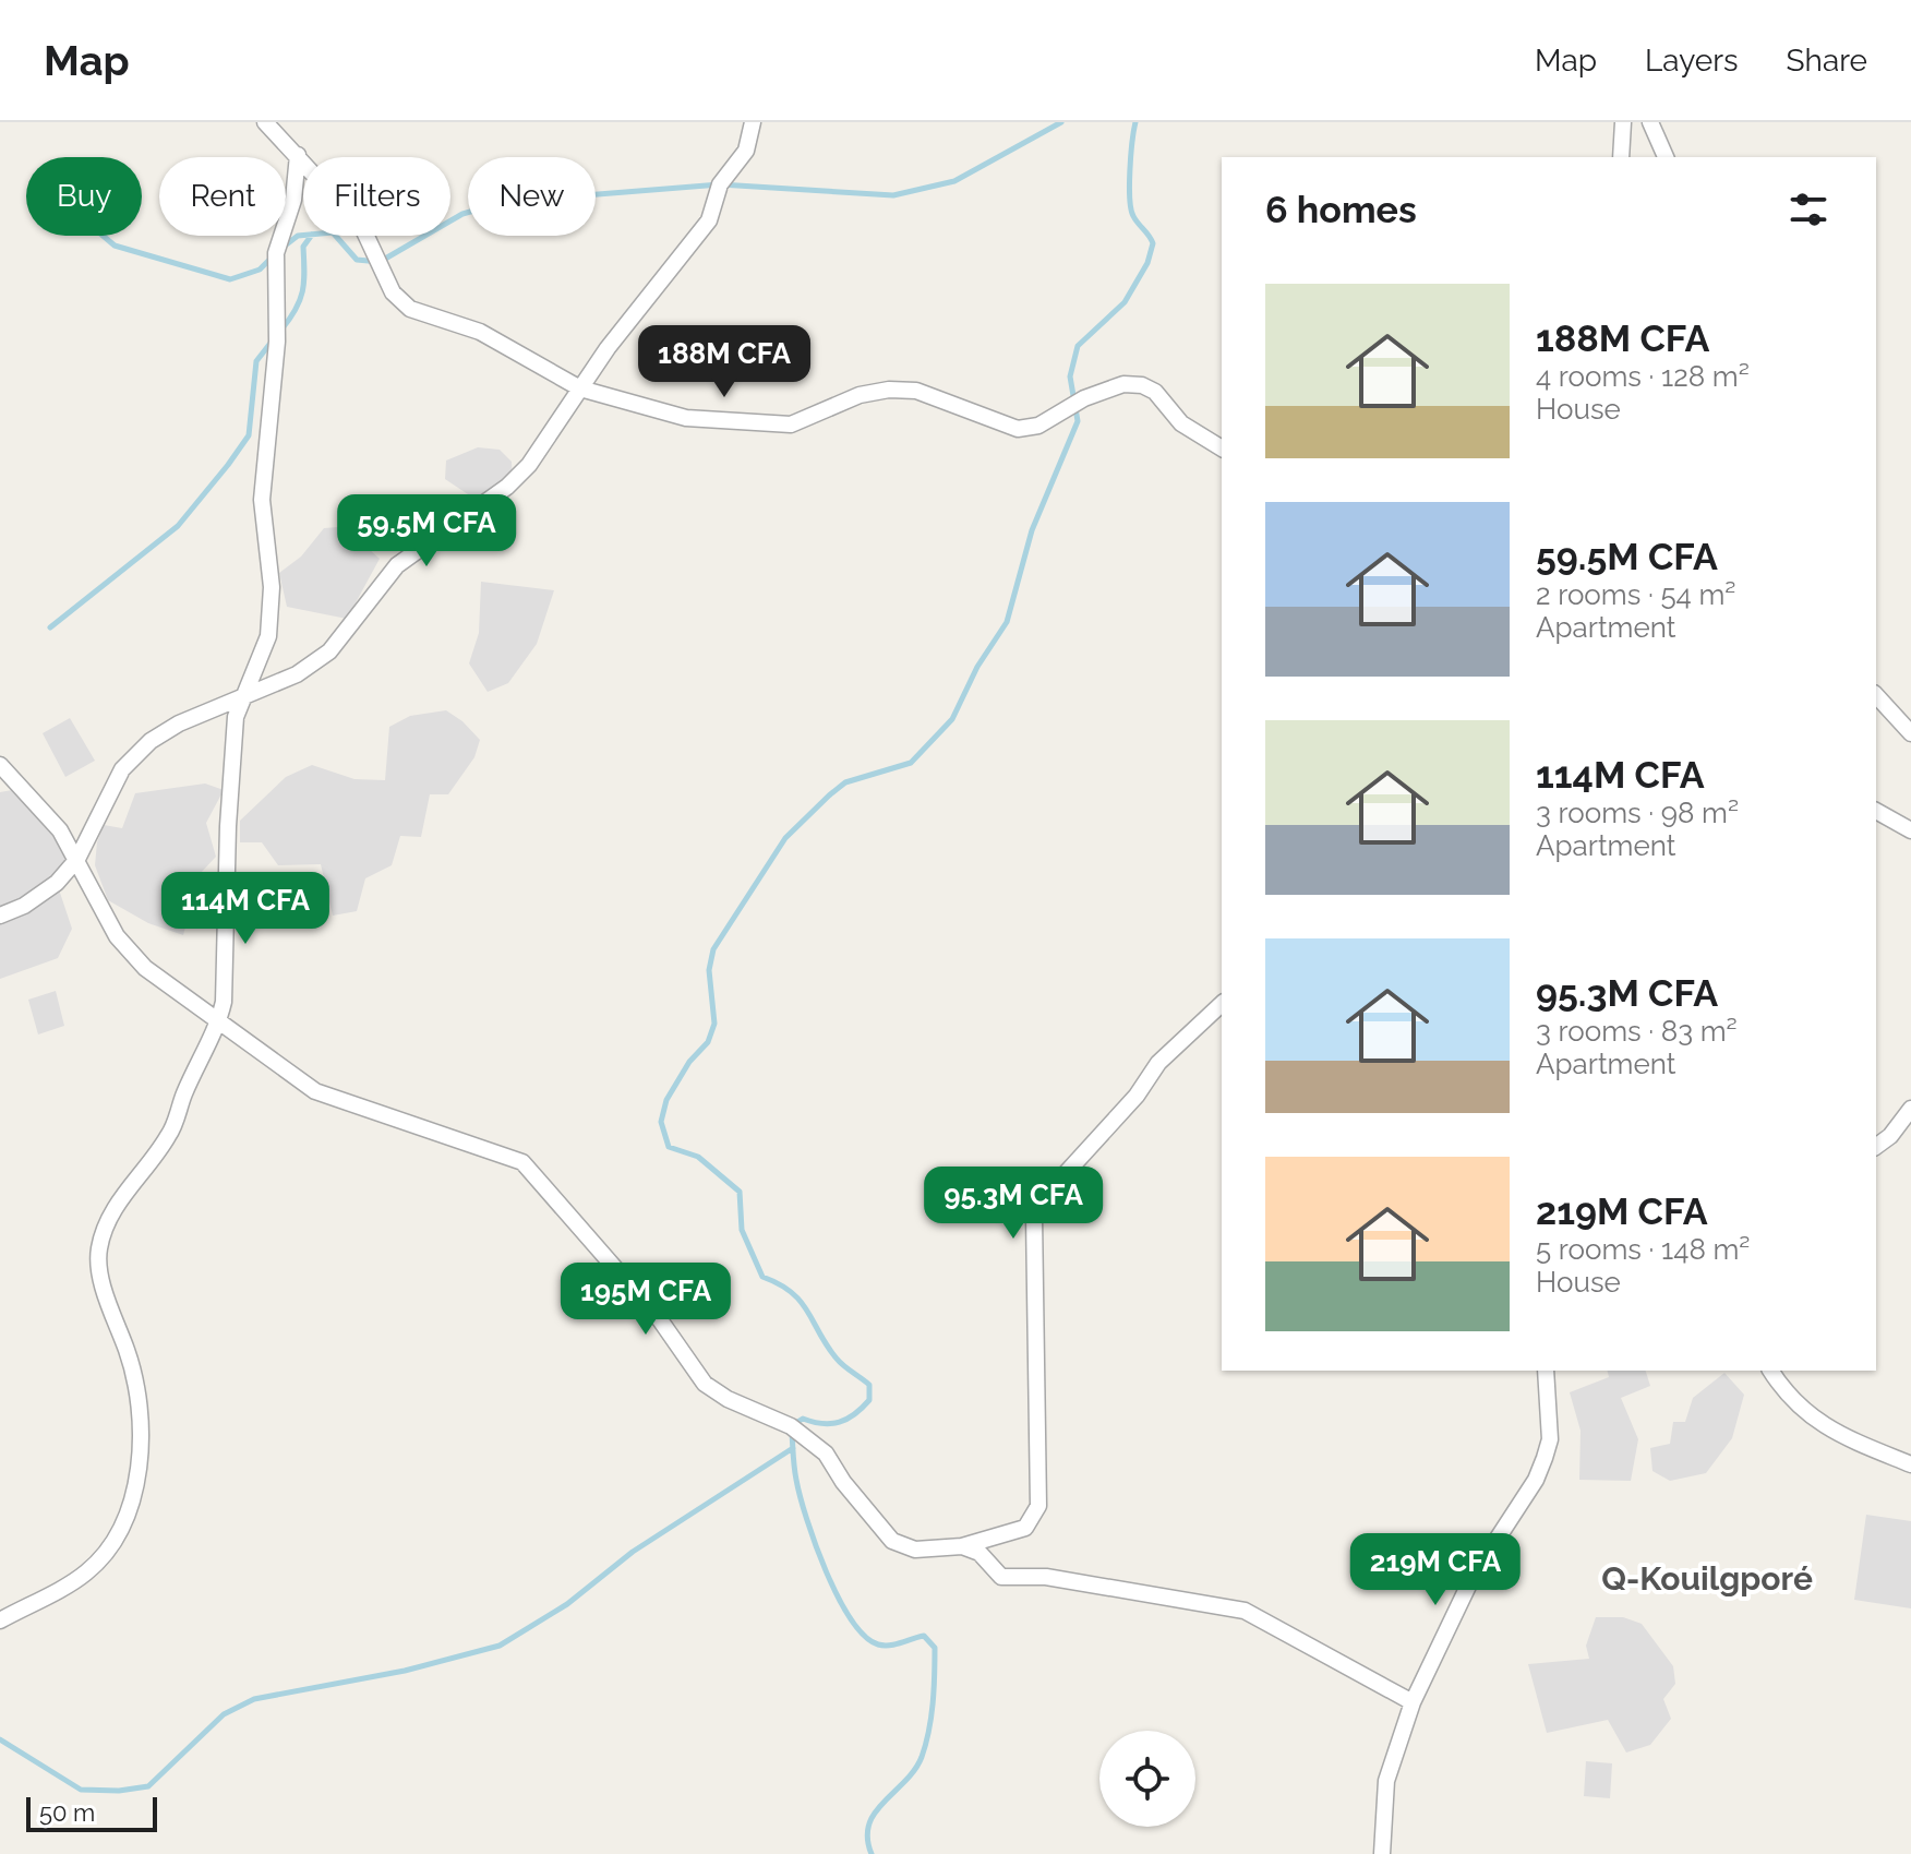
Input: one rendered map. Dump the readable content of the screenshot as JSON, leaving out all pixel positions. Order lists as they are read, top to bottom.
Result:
{
  "districts": ["Q-Kouilgporé"],
  "scale_bar": "50 m",
  "page": {
    "header": "Map",
    "nav": ["Map", "Layers", "Share"],
    "chip": [
      "Buy",
      "Rent",
      "Filters",
      "New"
    ],
    "heading": "6 homes",
    "list": [
      {
        "name": "188M CFA",
        "note": "4 rooms · 128 m² · House"
      },
      {
        "name": "59.5M CFA",
        "note": "2 rooms · 54 m² · Apartment"
      },
      {
        "name": "114M CFA",
        "note": "3 rooms · 98 m² · Apartment"
      },
      {
        "name": "95.3M CFA",
        "note": "3 rooms · 83 m² · Apartment"
      },
      {
        "name": "219M CFA",
        "note": "5 rooms · 148 m² · House"
      }
    ],
    "price": [
      "188M CFA",
      "59.5M CFA",
      "114M CFA",
      "95.3M CFA",
      "195M CFA",
      "219M CFA"
    ],
    "scale": "50 m"
  }
}
